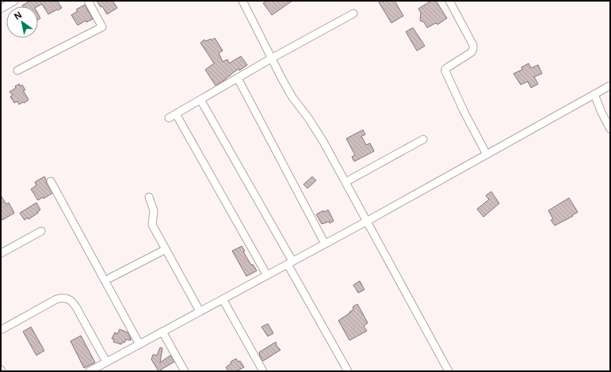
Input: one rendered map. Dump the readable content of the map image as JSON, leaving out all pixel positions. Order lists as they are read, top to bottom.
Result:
{
  "north": "top left"
}
